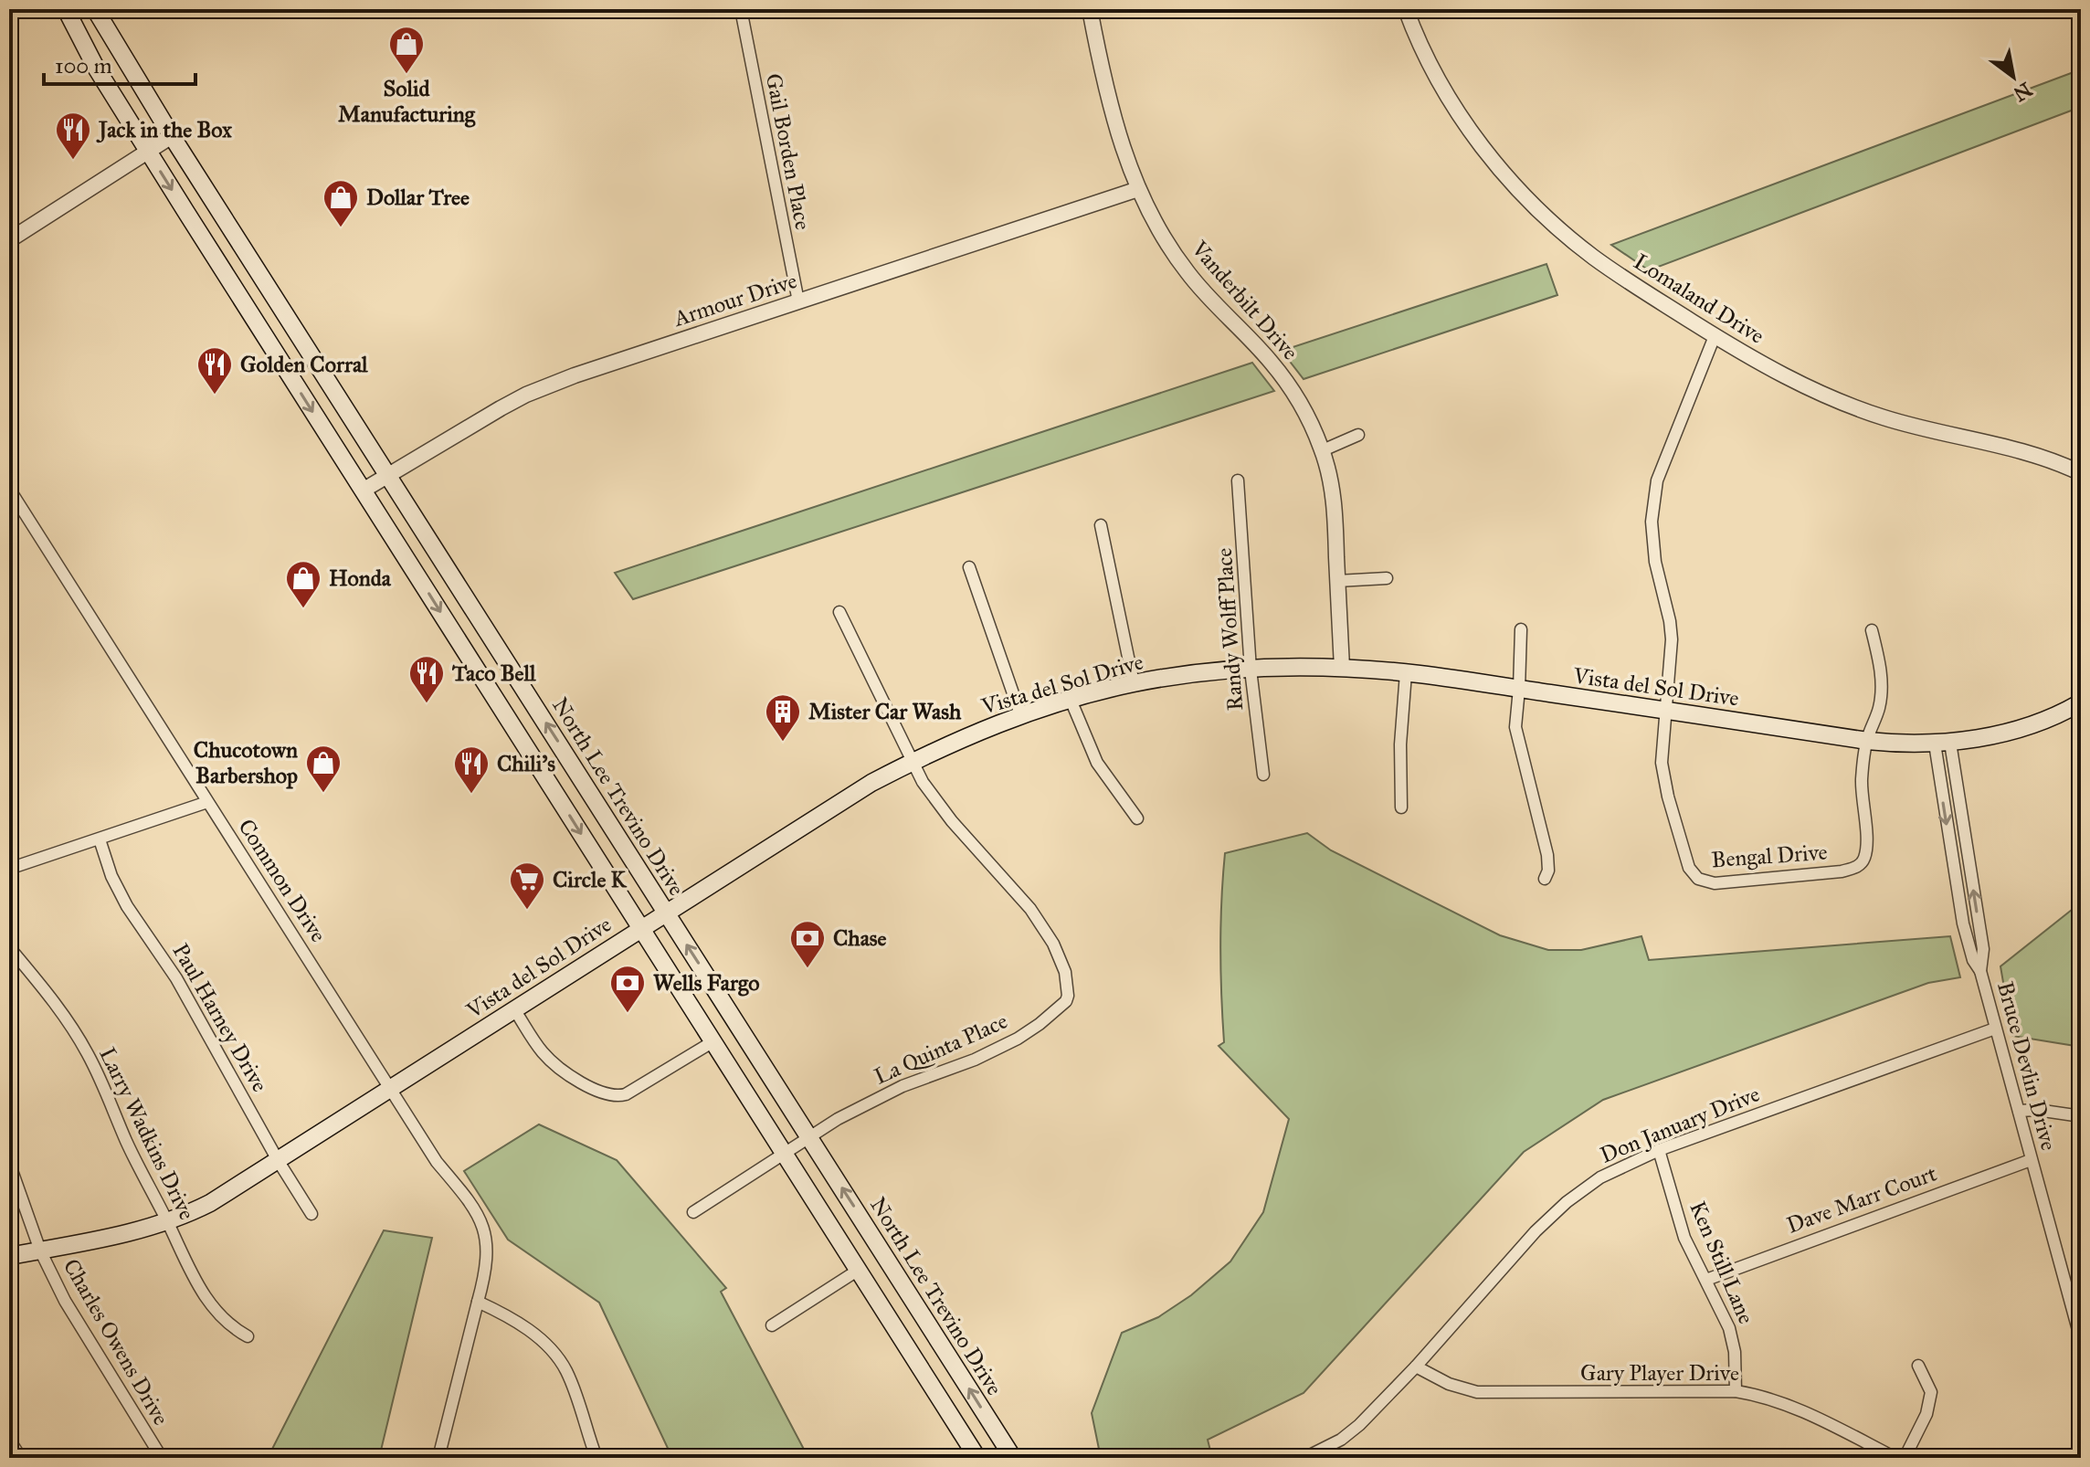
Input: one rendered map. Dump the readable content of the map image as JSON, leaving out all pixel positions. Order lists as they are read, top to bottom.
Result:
{
  "streets": {
    "main road": ["Vista del Sol Drive", "North Lee Trevino Drive"],
    "street": [
      "Gail Borden Place",
      "Lomaland Drive",
      "Armour Drive",
      "Vanderbilt Drive",
      "Randy Wolff Place",
      "Bengal Drive",
      "Common Drive",
      "Paul Harney Drive",
      "La Quinta Place",
      "Bruce Devlin Drive",
      "Don January Drive",
      "Larry Wadkins Drive",
      "Dave Marr Court",
      "Ken Still Lane",
      "Charles Owens Drive",
      "Gary Player Drive"
    ]
  },
  "crossings": [
    ["Gail Borden Place", "Armour Drive"],
    ["Lomaland Drive", "Bengal Drive"],
    ["Armour Drive", "Vanderbilt Drive"],
    ["Armour Drive", "North Lee Trevino Drive"],
    ["Vanderbilt Drive", "Vista del Sol Drive"],
    ["Randy Wolff Place", "Vista del Sol Drive"],
    ["Vista del Sol Drive", "North Lee Trevino Drive"],
    ["Vista del Sol Drive", "Bengal Drive"],
    ["Vista del Sol Drive", "Common Drive"],
    ["Vista del Sol Drive", "Paul Harney Drive"],
    ["Vista del Sol Drive", "La Quinta Place"],
    ["Vista del Sol Drive", "Bruce Devlin Drive"],
    ["Vista del Sol Drive", "Larry Wadkins Drive"],
    ["Vista del Sol Drive", "Charles Owens Drive"],
    ["North Lee Trevino Drive", "La Quinta Place"],
    ["Bruce Devlin Drive", "Don January Drive"],
    ["Bruce Devlin Drive", "Dave Marr Court"],
    ["Don January Drive", "Ken Still Lane"],
    ["Don January Drive", "Gary Player Drive"],
    ["Dave Marr Court", "Ken Still Lane"],
    ["Ken Still Lane", "Gary Player Drive"]
  ],
  "places": {
    "shop": [
      "Solid Manufacturing",
      "Dollar Tree",
      "Honda",
      "Chucotown Barbershop"
    ],
    "restaurant": [
      "Jack in the Box",
      "Golden Corral",
      "Taco Bell",
      "Chili's"
    ],
    "building": ["Mister Car Wash"],
    "supermarket": ["Circle K"],
    "bank": ["Chase", "Wells Fargo"]
  },
  "scale_bar": "100 m",
  "north": "bottom right"
}
